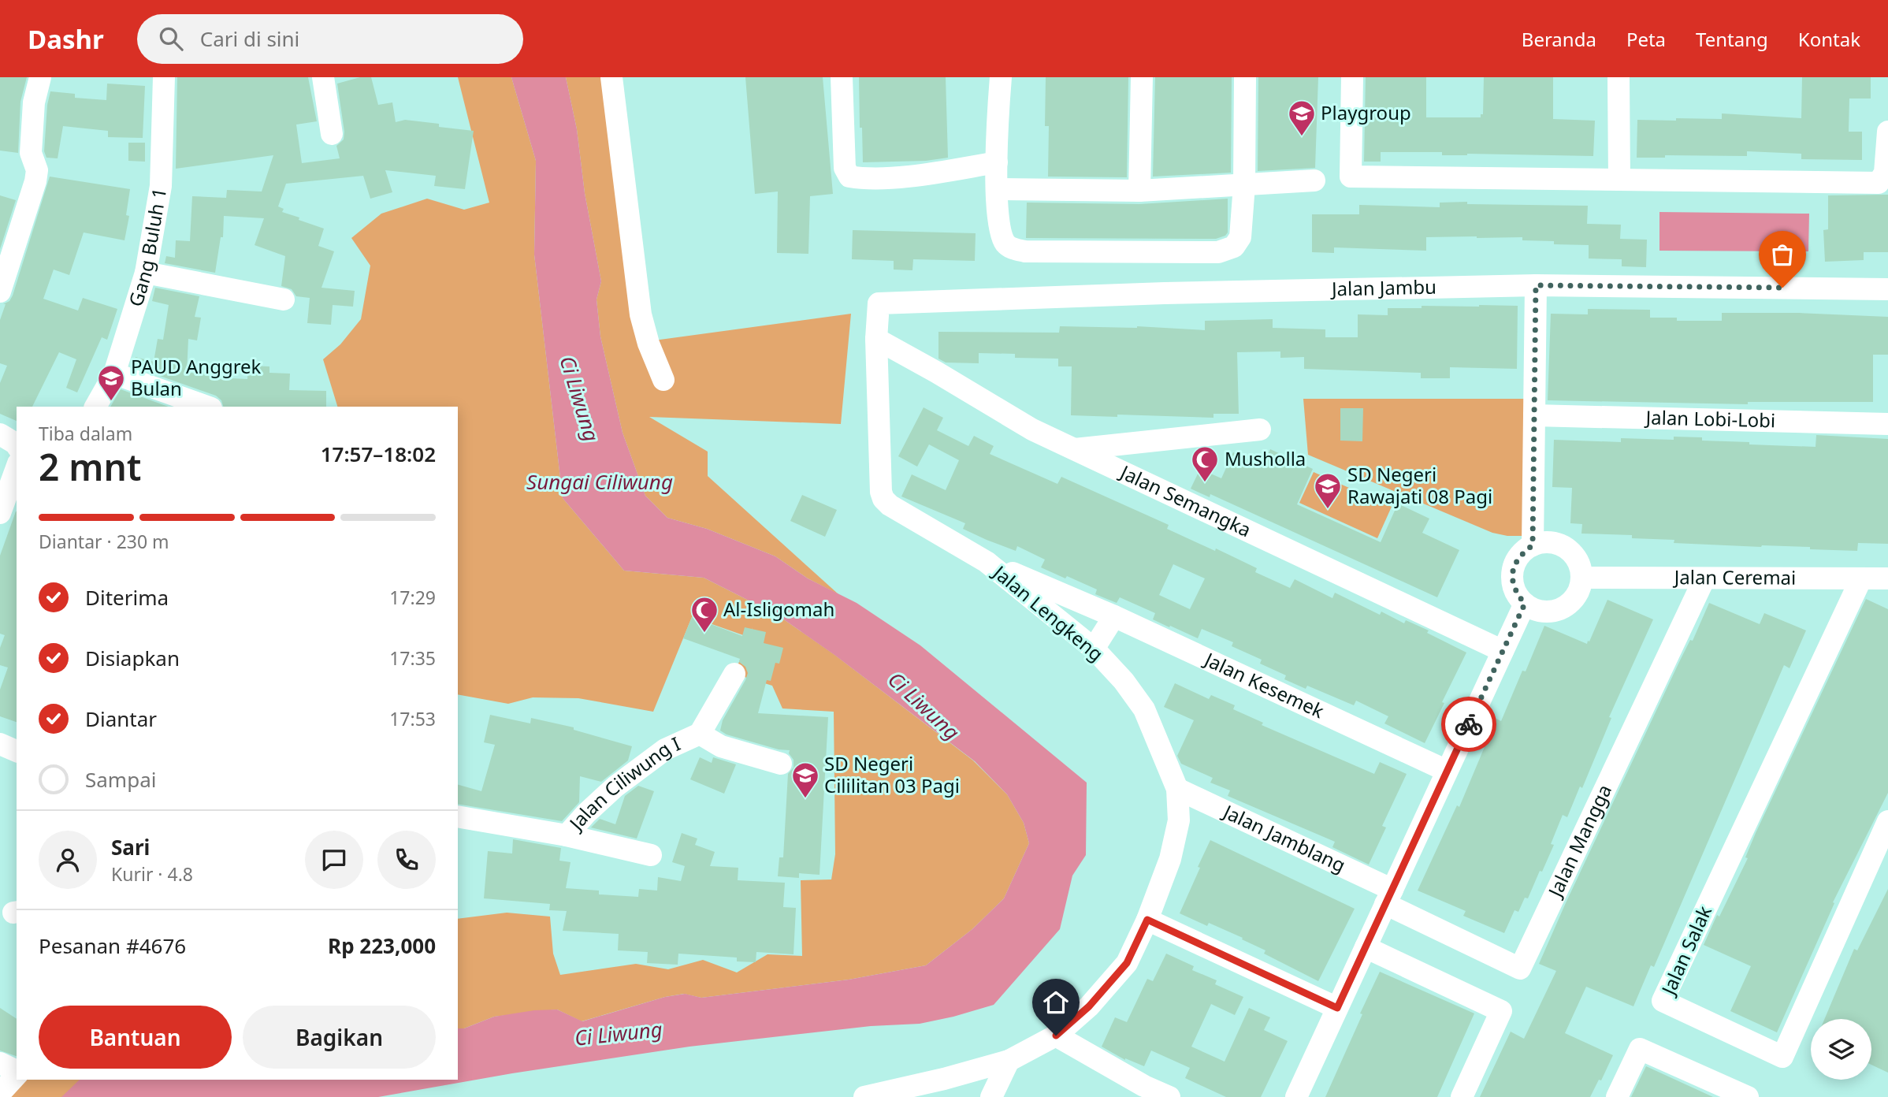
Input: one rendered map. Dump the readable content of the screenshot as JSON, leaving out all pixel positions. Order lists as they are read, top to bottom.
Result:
{
  "streets": {
    "street": [
      "Gang Buluh 1",
      "Jalan Jambu",
      "Jalan Lobi-Lobi",
      "Jalan Semangka",
      "Jalan Ceremai",
      "Jalan Lengkeng",
      "Jalan Kesemek",
      "Jalan Ciliwung I",
      "Jalan Jamblang",
      "Jalan Mangga",
      "Jalan Salak"
    ]
  },
  "crossings": [
    ["Jalan Jambu", "Jalan Lengkeng"],
    ["Jalan Semangka", "Jalan Lengkeng"],
    ["Jalan Ceremai", "Jalan Mangga"],
    ["Jalan Ceremai", "Jalan Salak"],
    ["Jalan Lengkeng", "Jalan Kesemek"],
    ["Jalan Lengkeng", "Jalan Jamblang"],
    ["Jalan Jamblang", "Jalan Mangga"]
  ],
  "water": ["Ci Liwung", "Sungai Ciliwung"],
  "places": {
    "school or university": [
      "Playgroup",
      "PAUD Anggrek Bulan",
      "SD Negeri Rawajati 08 Pagi",
      "SD Negeri Cililitan 03 Pagi"
    ],
    "mosque": ["Musholla", "Al-Isligomah"]
  },
  "page": {
    "header": "Dashr",
    "search": "Cari di sini",
    "nav": [
      "Beranda",
      "Peta",
      "Tentang",
      "Kontak"
    ],
    "heading": ["2 mnt", "Tiba dalam", "17:57–18:02"],
    "panel": [
      "Sari",
      "Kurir · 4.8",
      "Pesanan #4676",
      "Rp 223,000"
    ],
    "bar": "Diantar · 230 m",
    "list": [
      ["Diterima", "17:29"],
      ["Disiapkan", "17:35"],
      ["Diantar", "17:53"],
      "Sampai"
    ],
    "buttons": ["Bantuan", "Bagikan"]
  }
}
